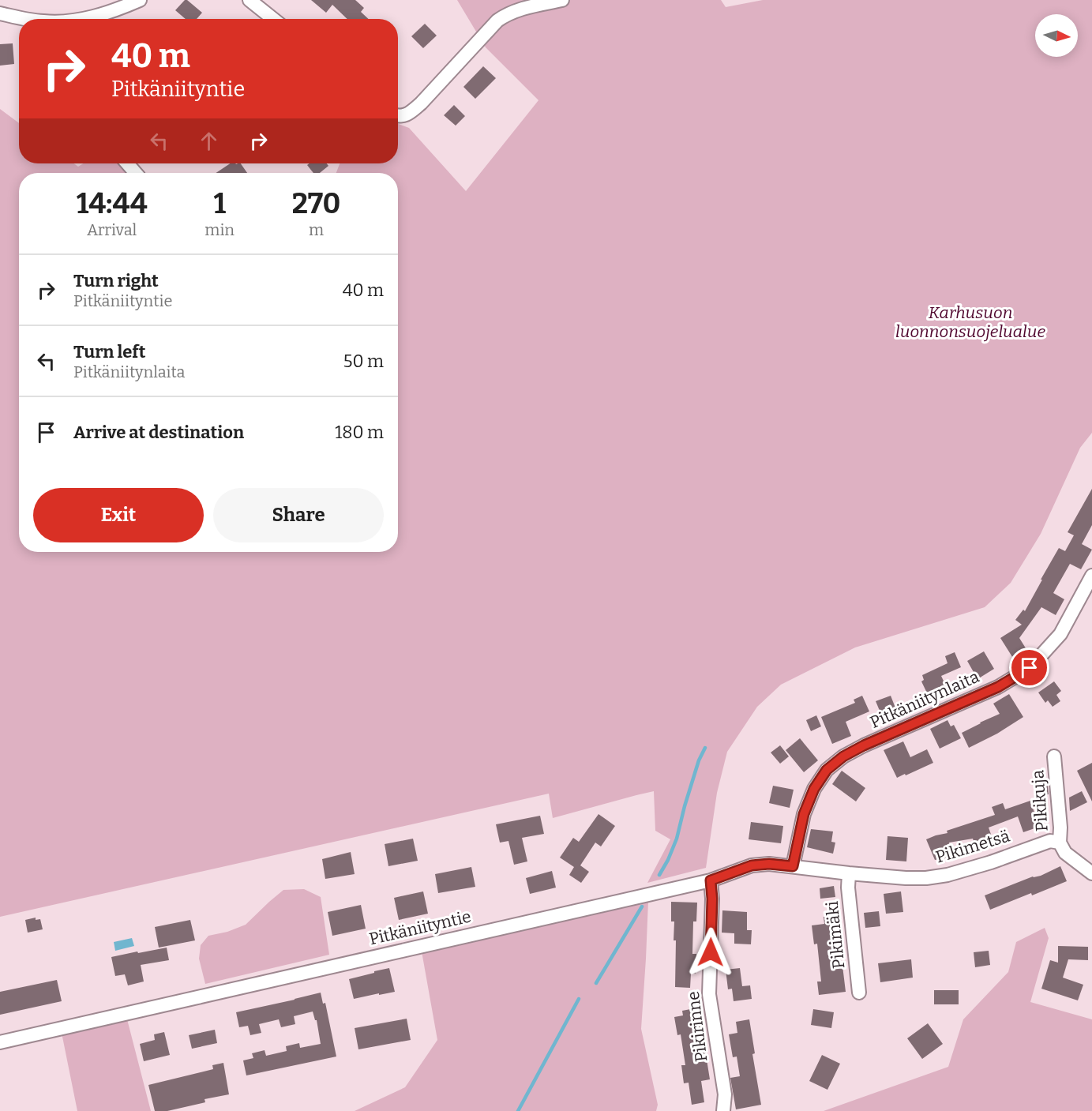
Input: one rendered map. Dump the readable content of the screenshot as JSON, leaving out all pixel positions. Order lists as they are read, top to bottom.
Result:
{
  "streets": {
    "street": [
      "Pitkäniitynlaita",
      "Pikikuja",
      "Pikimetsä",
      "Pitkäniityntie",
      "Pikimäki",
      "Pikirinne"
    ]
  },
  "crossings": [
    ["Pitkäniitynlaita", "Pitkäniityntie"],
    ["Pikikuja", "Pikimetsä"],
    ["Pikimetsä", "Pitkäniityntie"],
    ["Pikimetsä", "Pikimäki"],
    ["Pitkäniityntie", "Pikimäki"],
    ["Pitkäniityntie", "Pikirinne"]
  ],
  "parks": ["Karhusuon luonnonsuojelualue"],
  "north": "right",
  "page": {
    "turn": ["40 m", "Pitkäniityntie"],
    "eta": [
      "14:44",
      "Arrival",
      "1",
      "min",
      "270",
      "m"
    ],
    "list": [
      {
        "name": "Turn right",
        "note": "Pitkäniityntie",
        "value": "40 m"
      },
      {
        "name": "Turn left",
        "note": "Pitkäniitynlaita",
        "value": "50 m"
      },
      {
        "name": "Arrive at destination",
        "value": "180 m"
      }
    ],
    "buttons": ["Exit", "Share"]
  }
}
